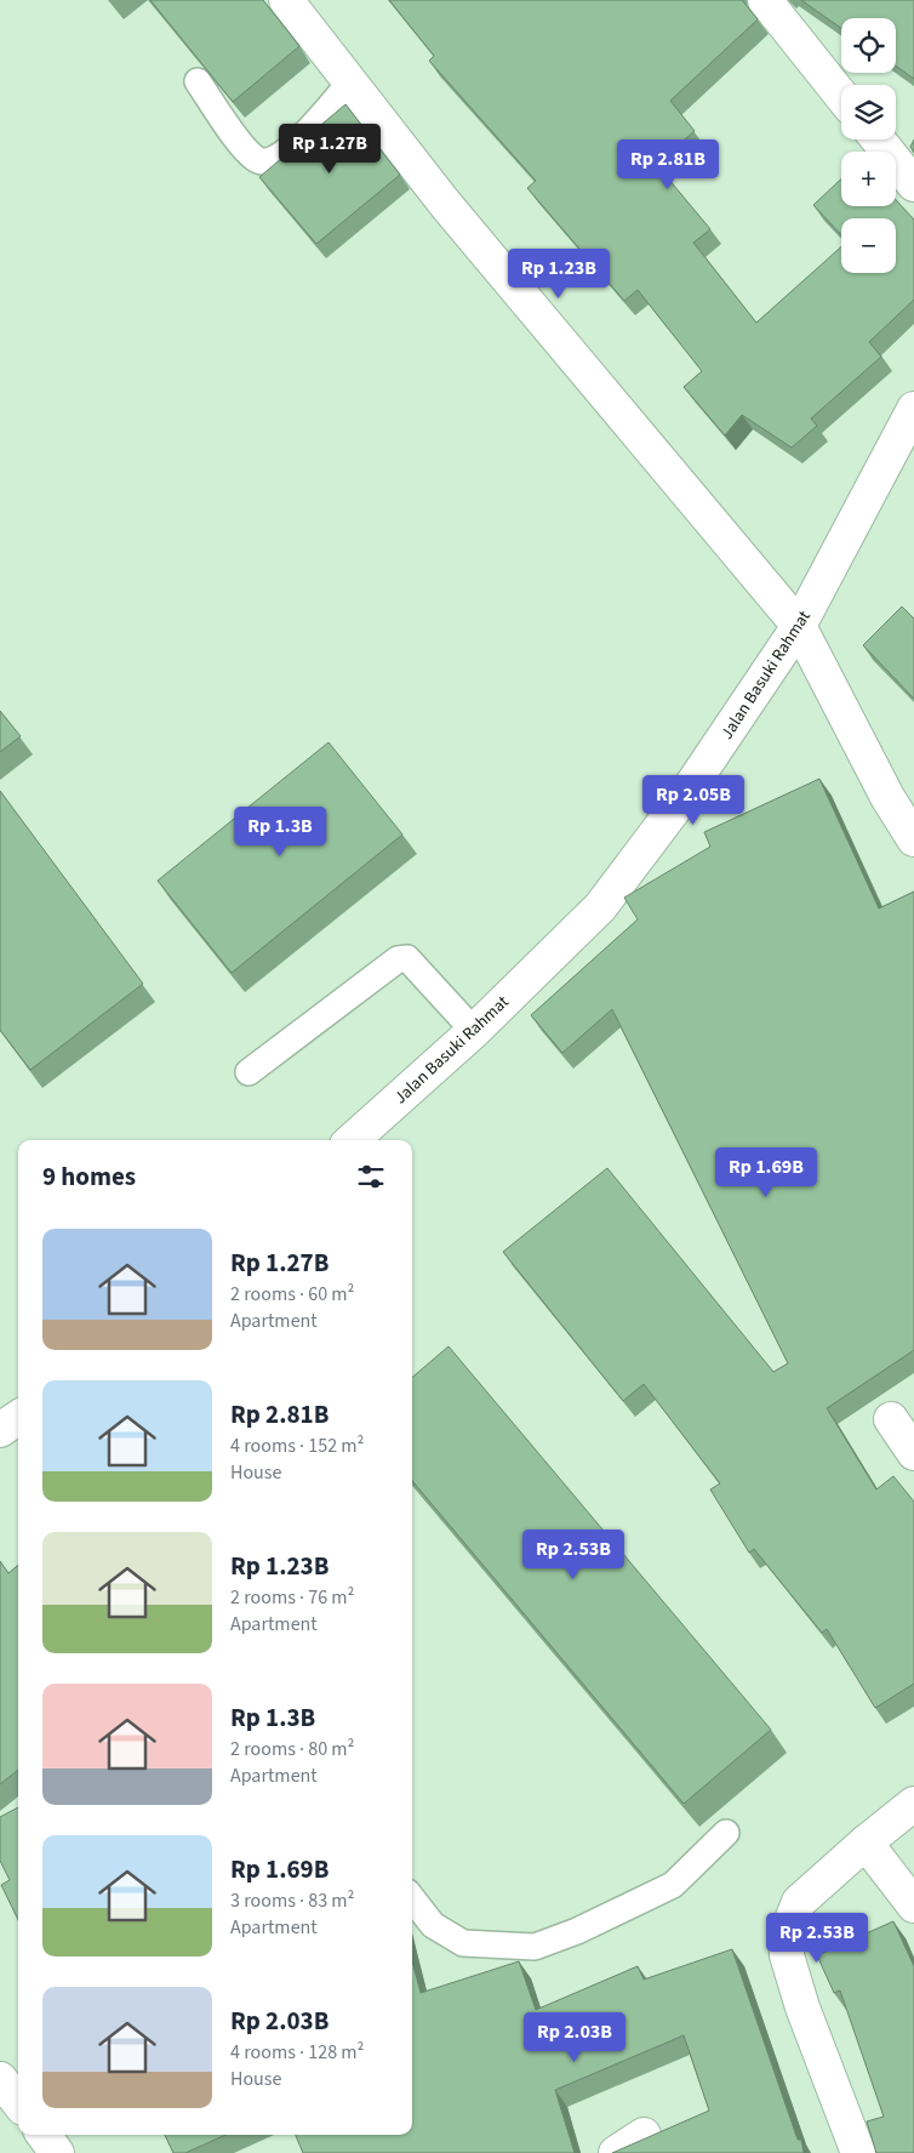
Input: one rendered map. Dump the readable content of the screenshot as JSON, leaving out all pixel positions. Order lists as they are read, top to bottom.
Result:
{
  "streets": {
    "street": ["Jalan Basuki Rahmat"]
  },
  "page": {
    "map_buttons": ["+", "−"],
    "price": [
      "Rp 1.27B",
      "Rp 2.81B",
      "Rp 1.23B",
      "Rp 2.05B",
      "Rp 1.3B",
      "Rp 1.69B",
      "Rp 2.53B",
      "Rp 2.53B",
      "Rp 2.03B"
    ],
    "heading": "9 homes",
    "list": [
      {
        "name": "Rp 1.27B",
        "note": "2 rooms · 60 m² · Apartment"
      },
      {
        "name": "Rp 2.81B",
        "note": "4 rooms · 152 m² · House"
      },
      {
        "name": "Rp 1.23B",
        "note": "2 rooms · 76 m² · Apartment"
      },
      {
        "name": "Rp 1.3B",
        "note": "2 rooms · 80 m² · Apartment"
      },
      {
        "name": "Rp 1.69B",
        "note": "3 rooms · 83 m² · Apartment"
      },
      {
        "name": "Rp 2.03B",
        "note": "4 rooms · 128 m² · House"
      }
    ]
  }
}
